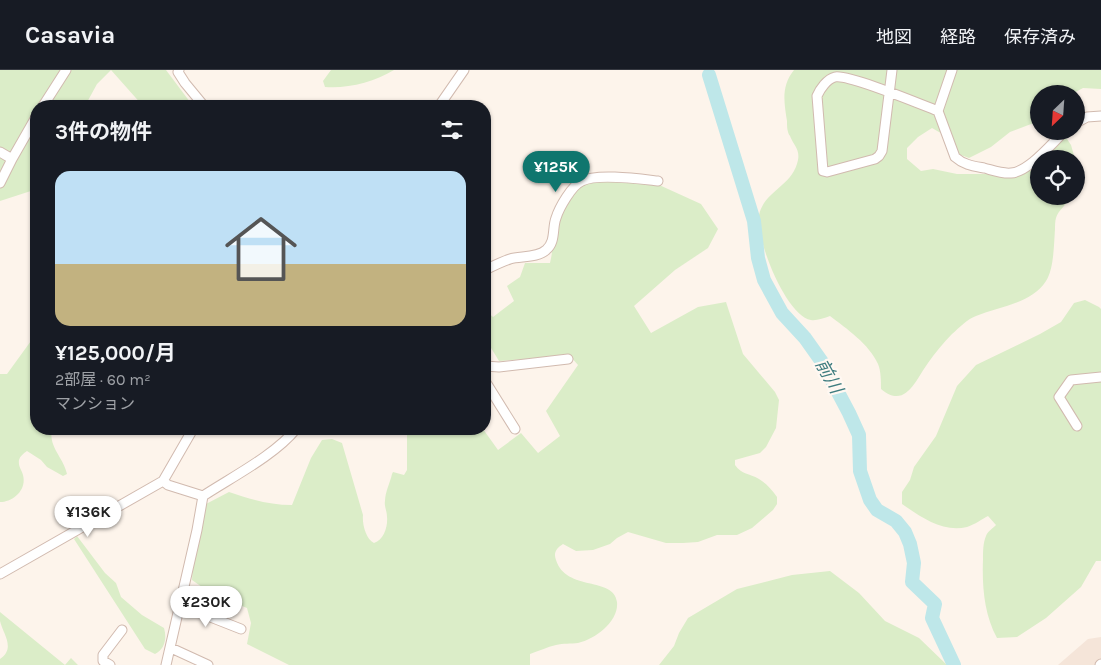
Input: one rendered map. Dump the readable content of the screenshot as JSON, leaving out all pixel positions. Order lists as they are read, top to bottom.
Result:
{
  "water": ["前川"],
  "north": "bottom left",
  "page": {
    "header": "Casavia",
    "nav": ["地図", "経路", "保存済み"],
    "heading": "3件の物件",
    "price": ["¥125K", "¥136K", "¥230K"],
    "list": [
      {
        "name": "¥125,000/月",
        "note": "2部屋 · 60 m² · マンション"
      }
    ]
  }
}
